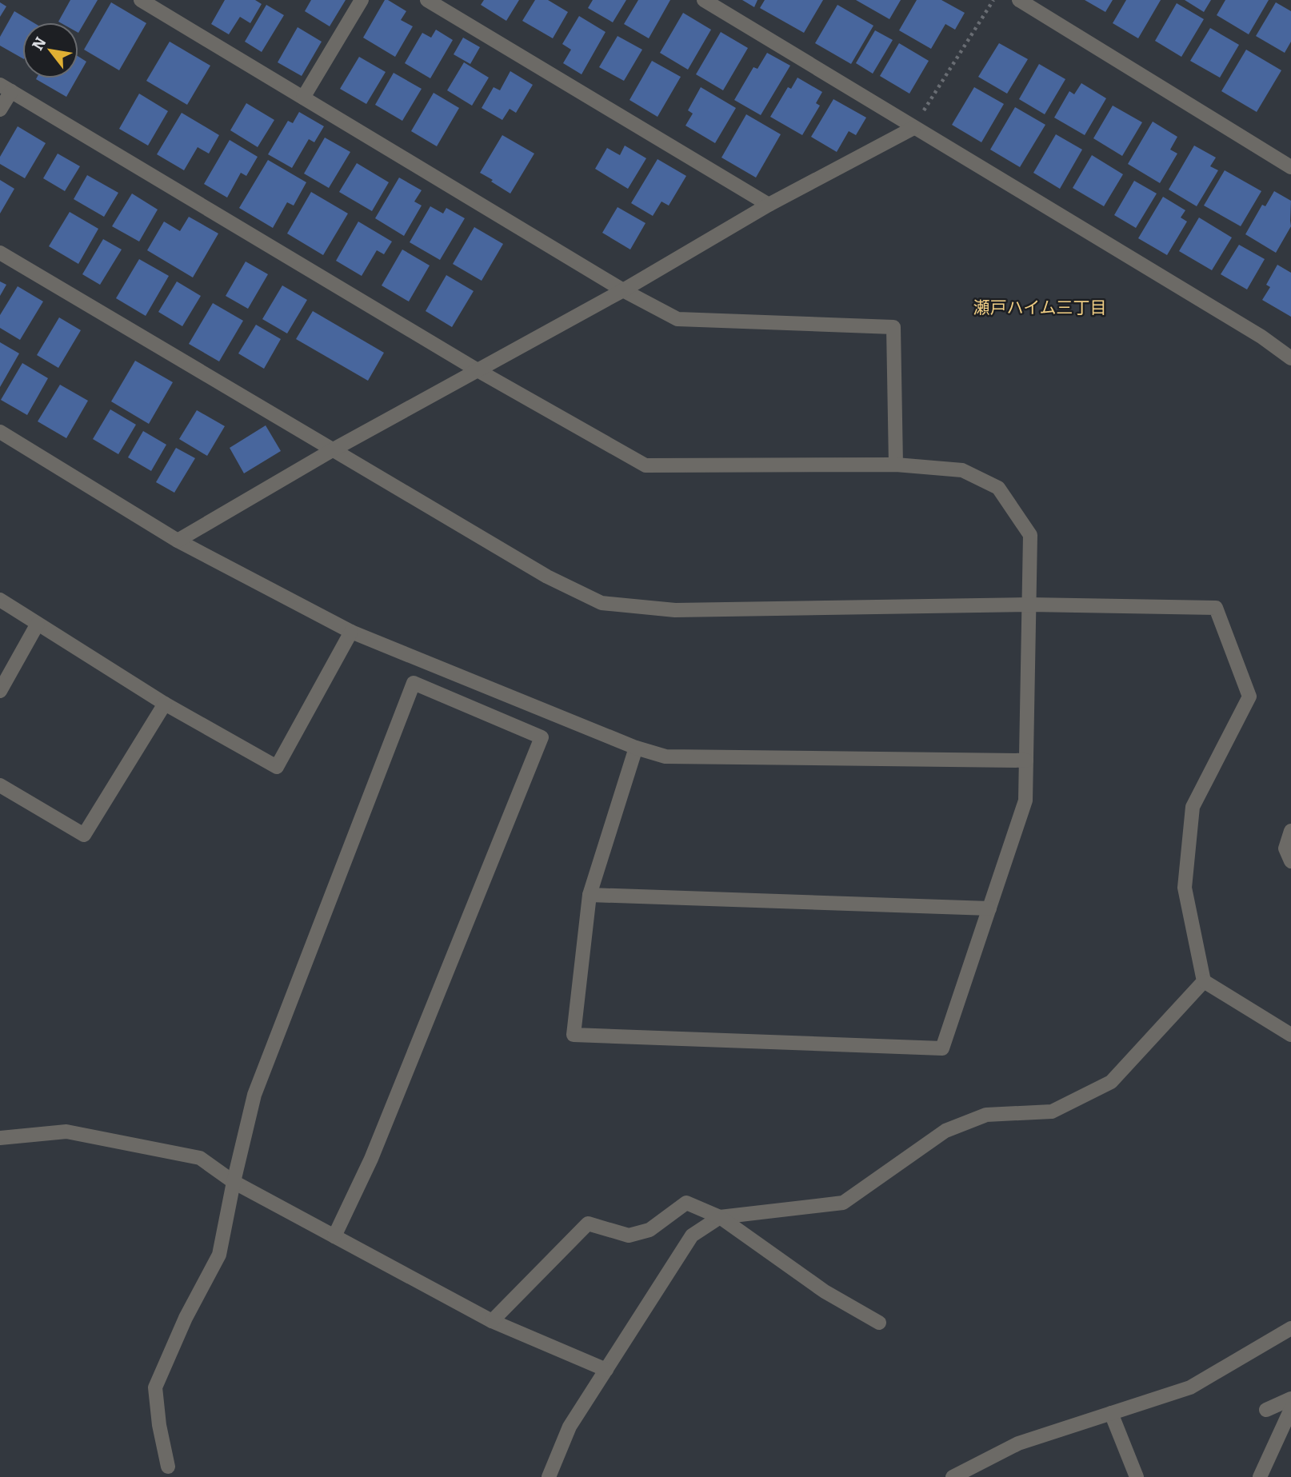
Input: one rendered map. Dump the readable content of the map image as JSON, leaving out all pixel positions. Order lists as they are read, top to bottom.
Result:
{
  "districts": ["瀬戸ハイム三丁目"],
  "north": "top left"
}
